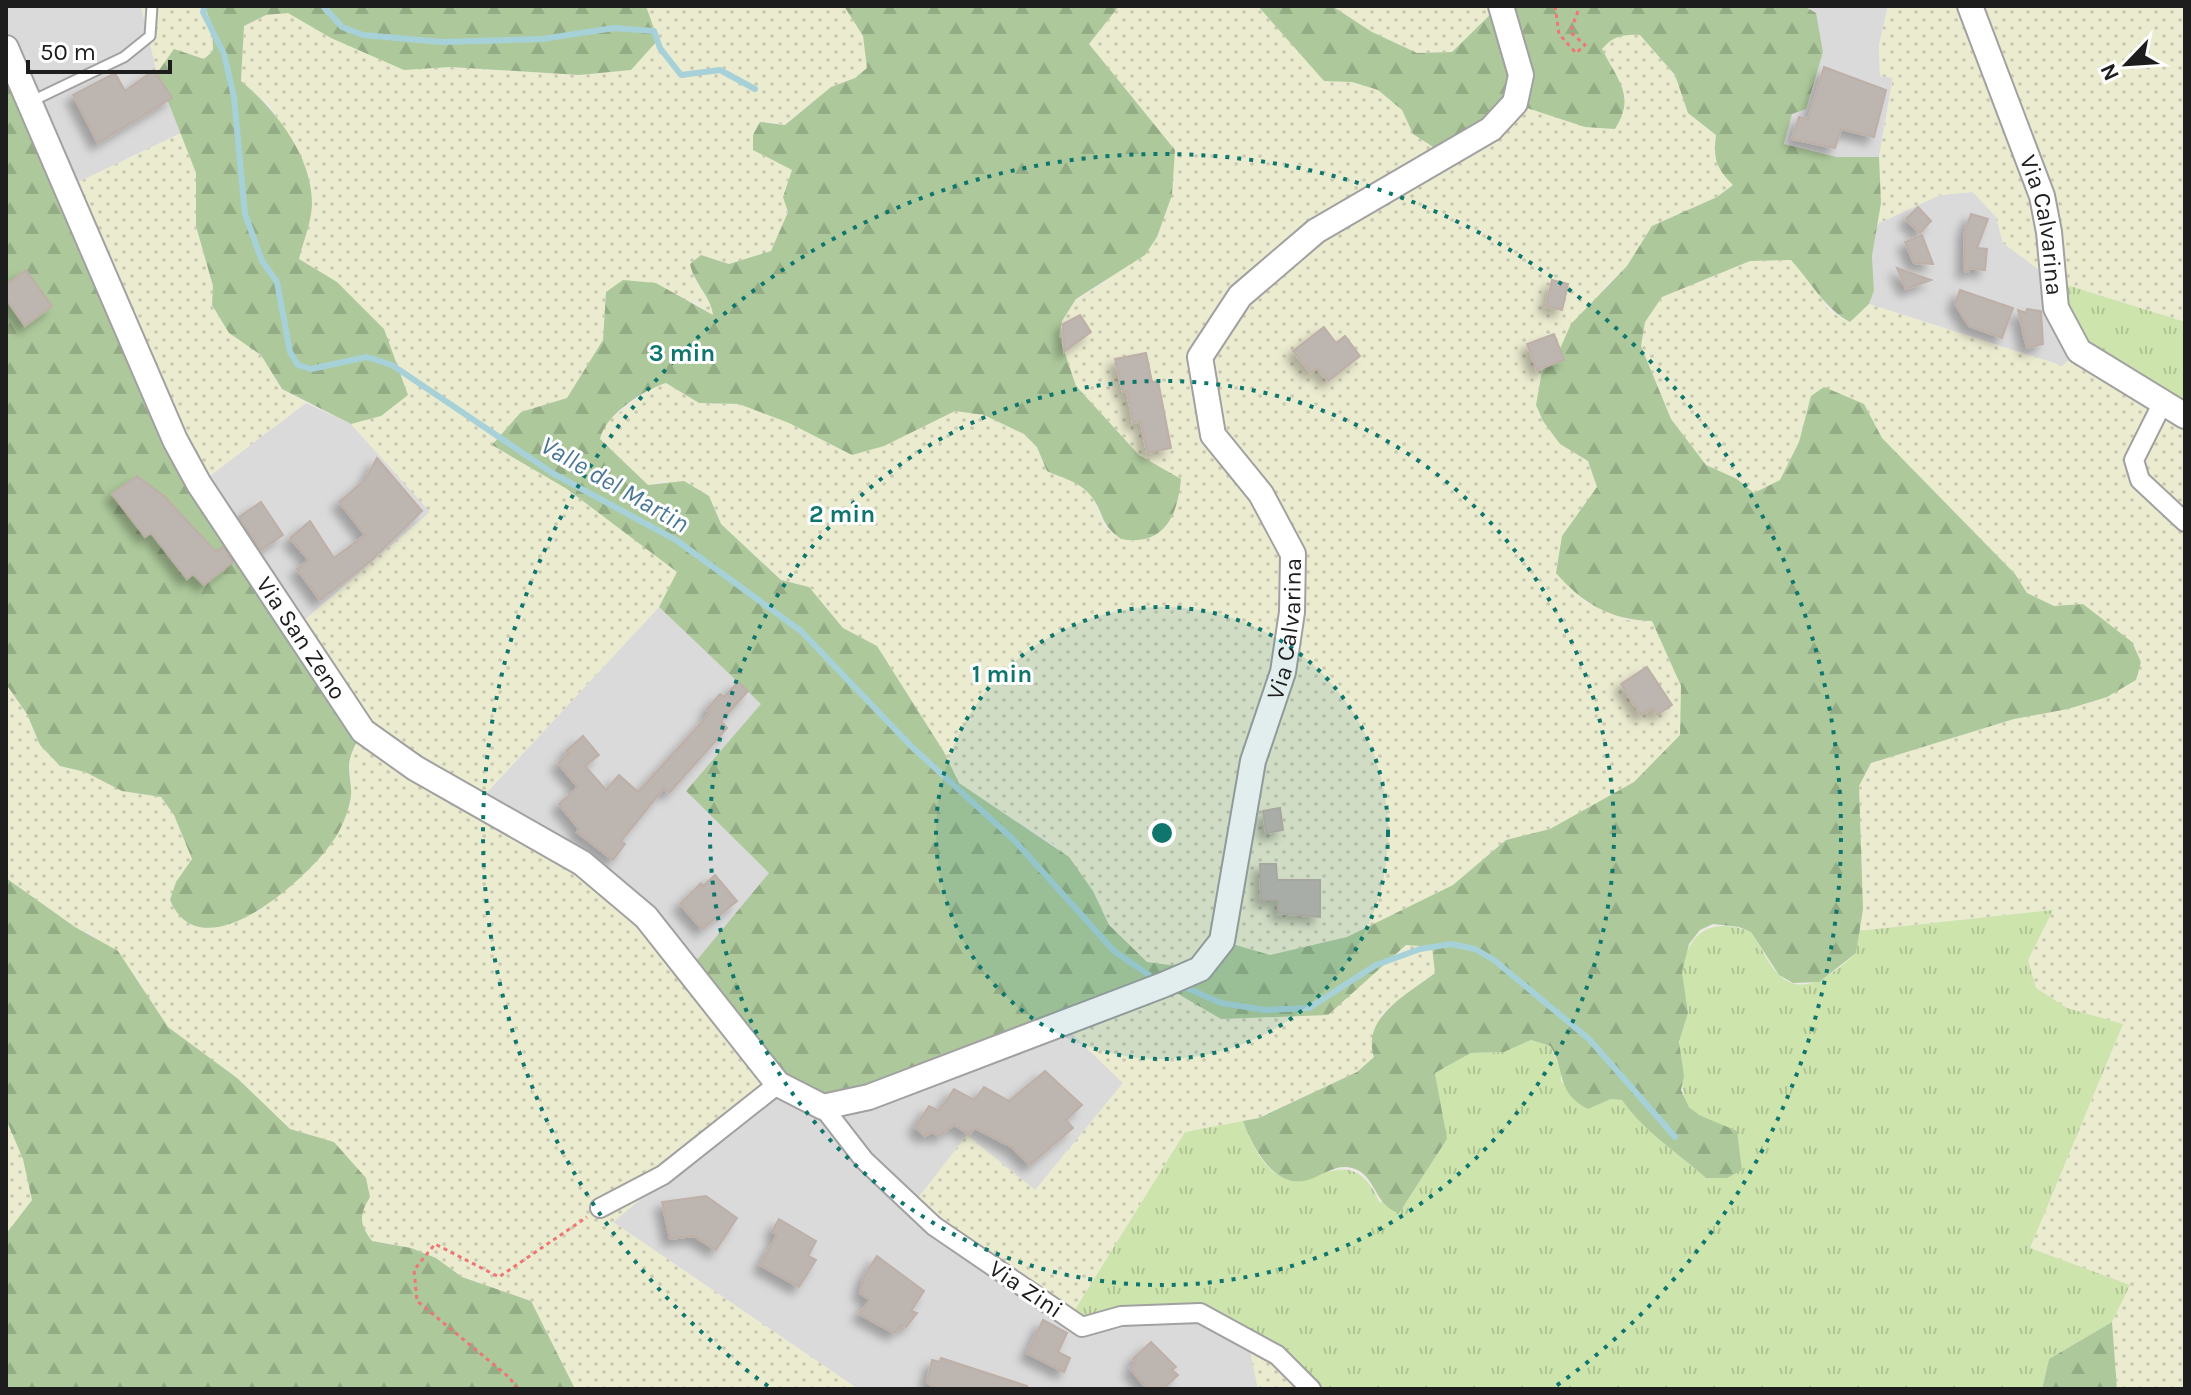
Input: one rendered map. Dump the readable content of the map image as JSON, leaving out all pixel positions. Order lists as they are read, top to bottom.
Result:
{
  "streets": {
    "street": ["Via Calvarina", "Via San Zeno", "Via Zini"]
  },
  "crossings": [
    ["Via Calvarina", "Via Zini"]
  ],
  "water": ["Valle del Martin"],
  "scale_bar": "50 m",
  "north": "bottom left",
  "rings": ["3 min", "2 min", "1 min"]
}
